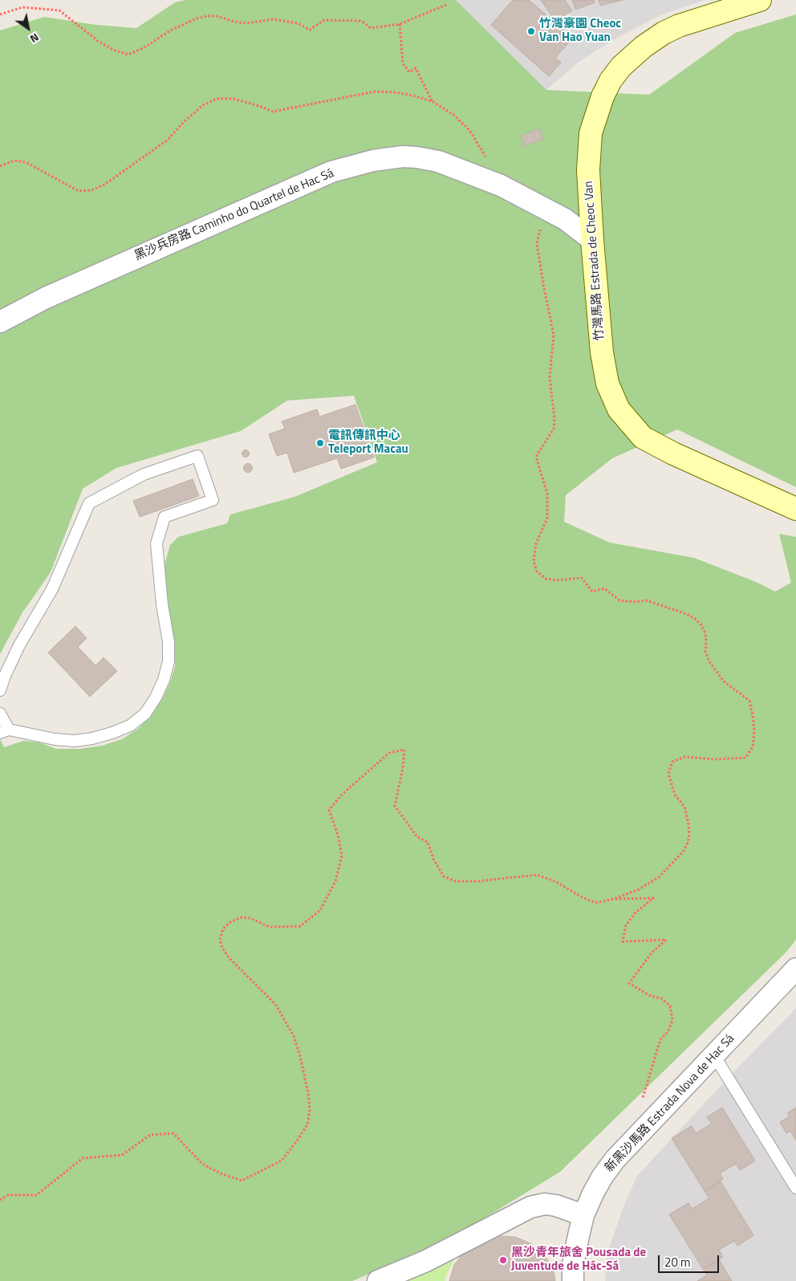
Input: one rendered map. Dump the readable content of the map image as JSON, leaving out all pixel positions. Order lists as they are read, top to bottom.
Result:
{
  "streets": {
    "main road": ["竹灣馬路 Estrada de Cheoc Van"],
    "street": ["黑沙兵房路 Caminho do Quartel de Hac Sá", "新黑沙馬路 Estrada Nova de Hac Sá"]
  },
  "crossings": [
    ["黑沙兵房路 Caminho do Quartel de Hac Sá", "竹灣馬路 Estrada de Cheoc Van"]
  ],
  "places": ["竹灣豪園 Cheoc Van Hao Yuan", "電訊傳訊中心 Teleport Macau", "黑沙青年旅舍 Pousada de Juventude de Hác-Sá"],
  "scale_bar": "20 m",
  "north": "bottom right"
}
